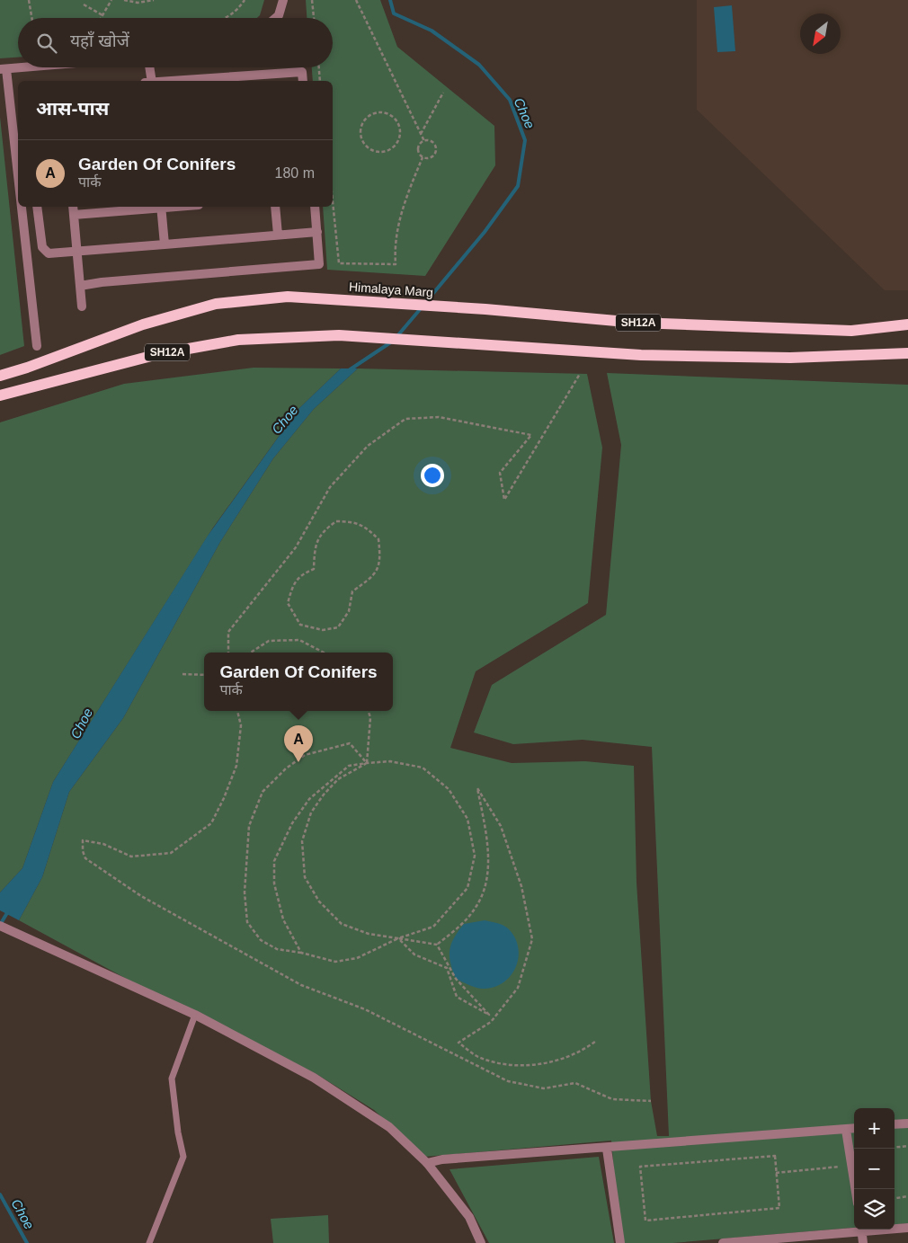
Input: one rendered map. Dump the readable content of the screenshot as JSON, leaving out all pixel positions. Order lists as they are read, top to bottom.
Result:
{
  "streets": {
    "main road": ["Himalaya Marg", "SH12A"]
  },
  "water": ["Choe"],
  "north": "bottom left",
  "page": {
    "search": "यहाँ खोजें",
    "heading": "आस-पास",
    "list": [
      {
        "mark": "A",
        "name": "Garden Of Conifers",
        "note": "पार्क",
        "value": "180 m"
      }
    ],
    "popup": ["Garden Of Conifers", "पार्क"],
    "pins": "A",
    "map_buttons": ["+", "−"]
  }
}
